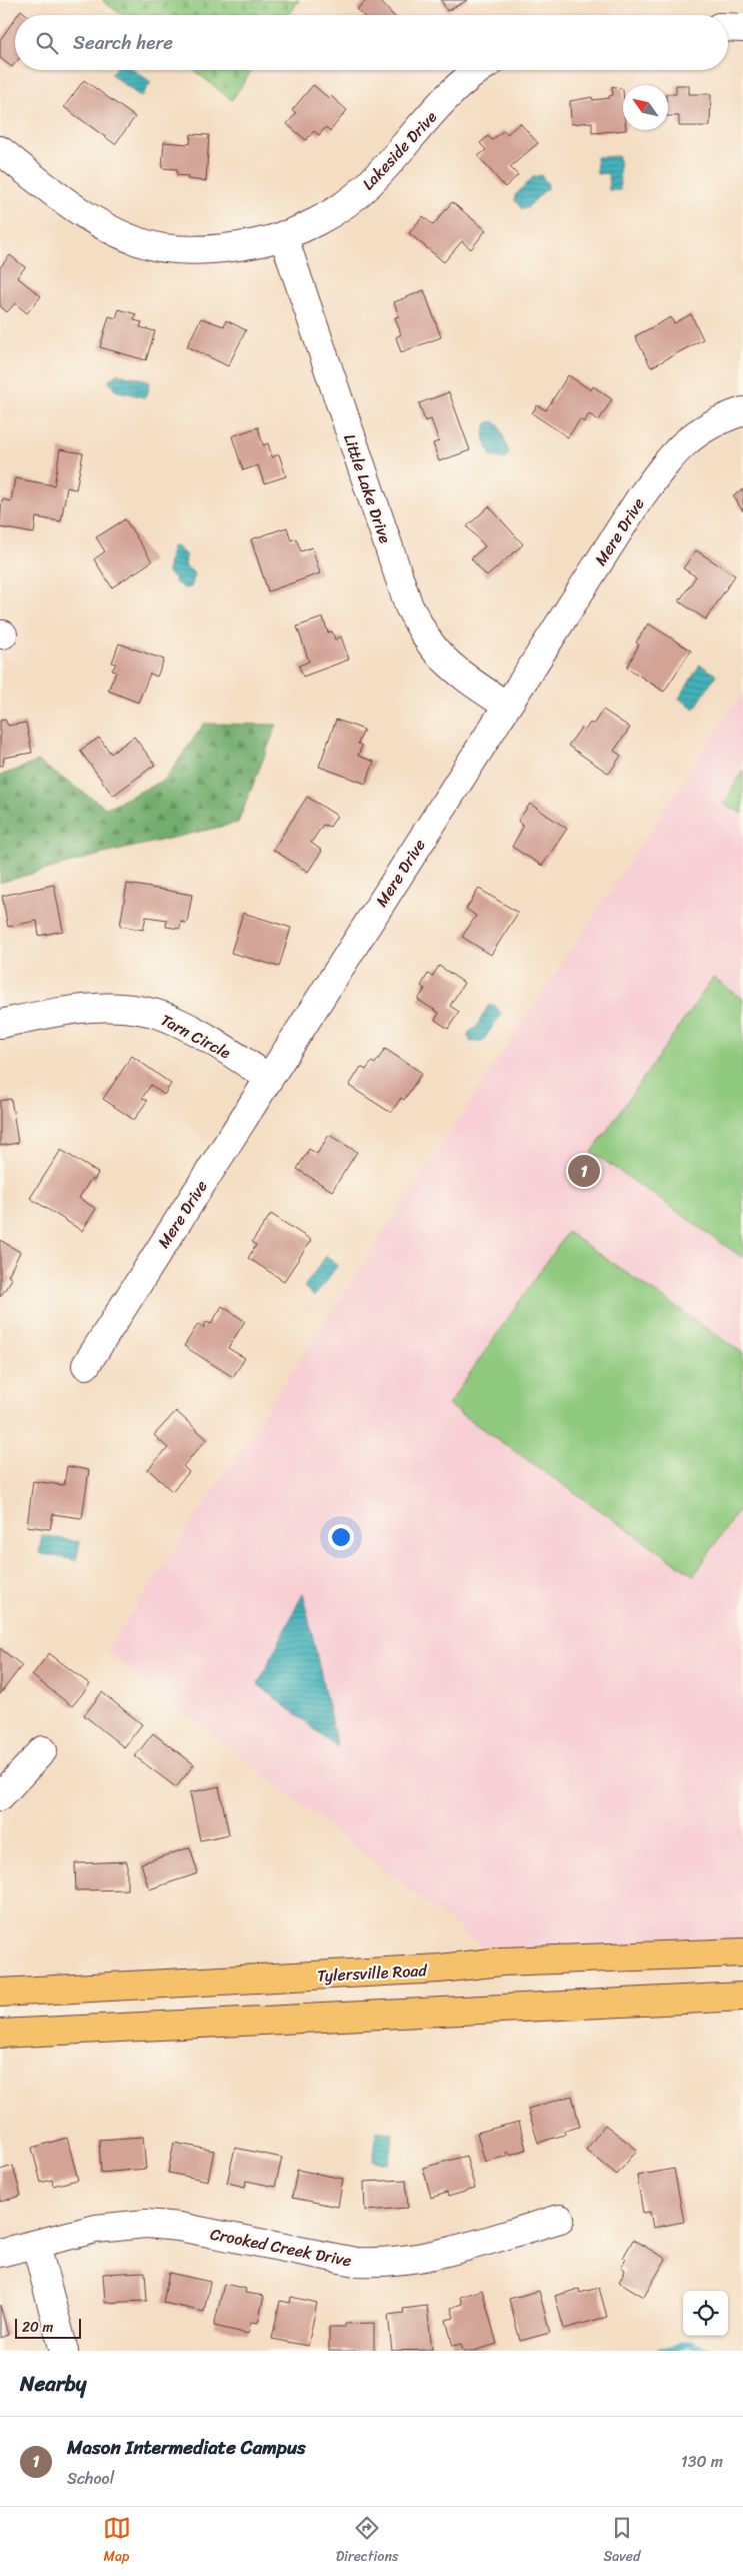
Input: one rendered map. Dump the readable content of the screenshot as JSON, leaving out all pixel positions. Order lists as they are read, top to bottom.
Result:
{
  "streets": {
    "main road": ["Tylersville Road"],
    "street": [
      "Lakeside Drive",
      "Little Lake Drive",
      "Mere Drive",
      "Tarn Circle",
      "Crooked Creek Drive"
    ]
  },
  "crossings": [
    ["Lakeside Drive", "Little Lake Drive"],
    ["Little Lake Drive", "Mere Drive"],
    ["Mere Drive", "Tarn Circle"]
  ],
  "scale_bar": "20 m",
  "north": "top left",
  "page": {
    "search": "Search here",
    "pins": "1",
    "scale": "20 m",
    "heading": "Nearby",
    "list": [
      {
        "mark": "1",
        "name": "Mason Intermediate Campus",
        "note": "School",
        "value": "130 m"
      }
    ],
    "nav": ["Map", "Directions", "Saved"]
  }
}
